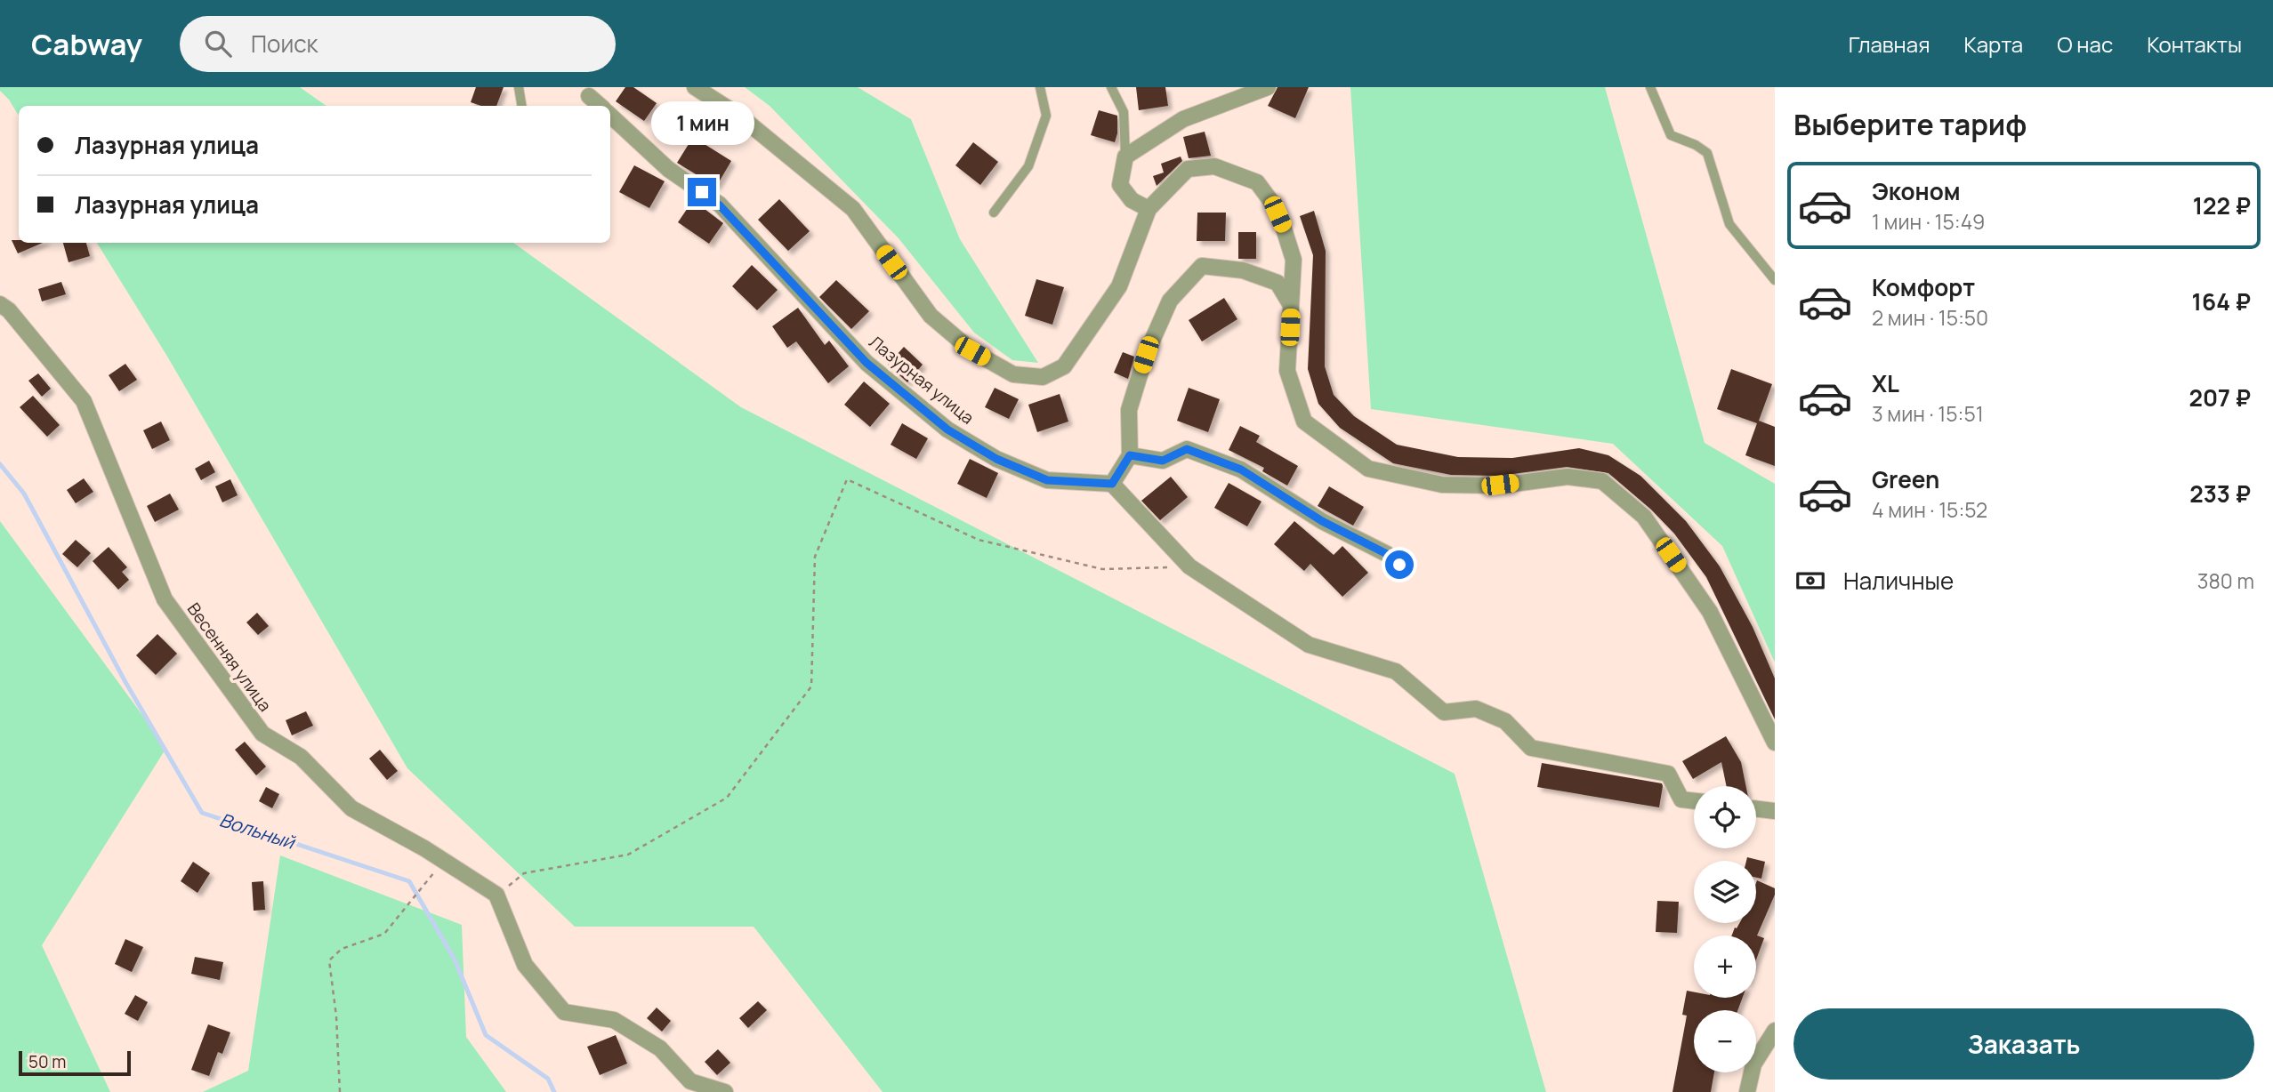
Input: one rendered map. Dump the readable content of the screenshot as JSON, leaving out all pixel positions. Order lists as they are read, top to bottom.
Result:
{
  "streets": {
    "street": ["Лазурная улица", "Весенняя улица"]
  },
  "water": ["Вольный"],
  "scale_bar": "50 m",
  "page": {
    "header": "Cabway",
    "search": "Поиск",
    "nav": [
      "Главная",
      "Карта",
      "О нас",
      "Контакты"
    ],
    "heading": "Выберите тариф",
    "bubble": "1 мин",
    "banner": ["Лазурная улица", "Лазурная улица"],
    "list": [
      {
        "name": "Эконом",
        "note": "1 мин · 15:49",
        "value": "122 ₽"
      },
      {
        "name": "Комфорт",
        "note": "2 мин · 15:50",
        "value": "164 ₽"
      },
      {
        "name": "XL",
        "note": "3 мин · 15:51",
        "value": "207 ₽"
      },
      {
        "name": "Green",
        "note": "4 мин · 15:52",
        "value": "233 ₽"
      }
    ],
    "pay": ["Наличные", "380 m"],
    "map_buttons": ["+", "−"],
    "buttons": "Заказать",
    "scale": "50 m"
  }
}
